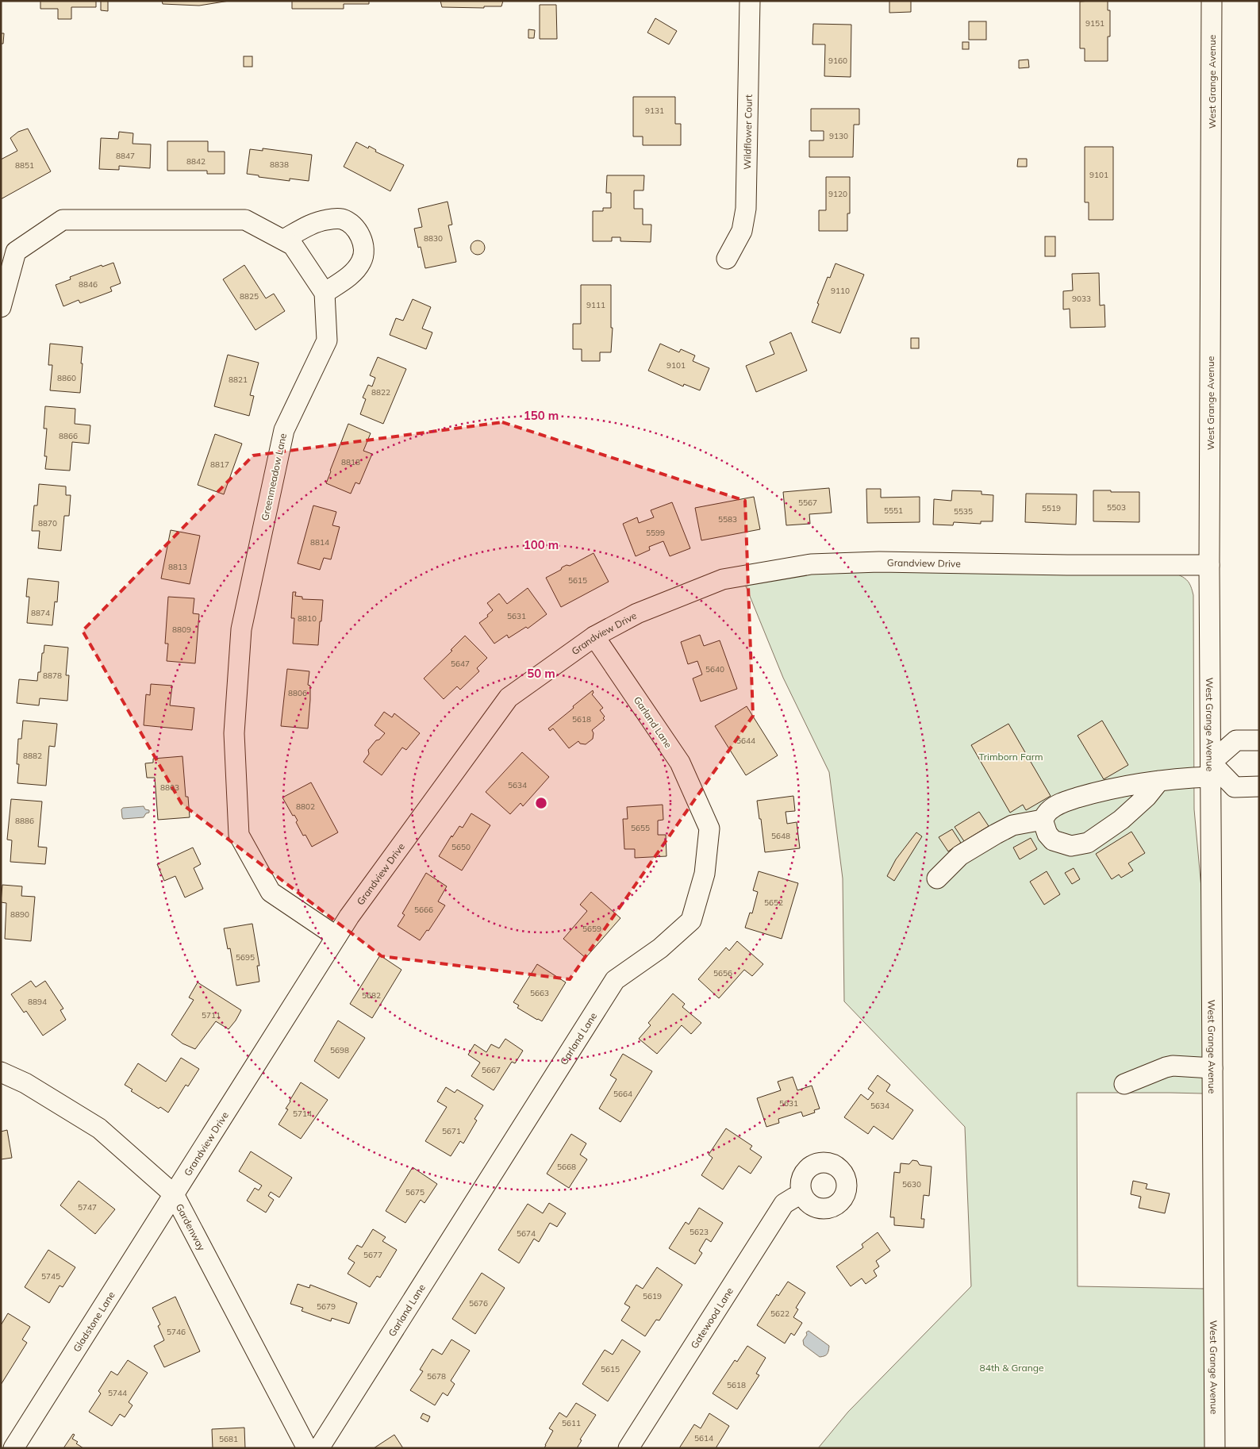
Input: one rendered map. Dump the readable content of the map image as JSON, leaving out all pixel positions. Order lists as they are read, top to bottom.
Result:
{
  "streets": {
    "street": [
      "West Grange Avenue",
      "Wildflower Court",
      "Greenmeadow Lane",
      "Grandview Drive",
      "Garland Lane",
      "Gardenway",
      "Gatewood Lane",
      "Gladstone Lane"
    ]
  },
  "crossings": [
    ["West Grange Avenue", "Grandview Drive"],
    ["Greenmeadow Lane", "Grandview Drive"],
    ["Grandview Drive", "Garland Lane"],
    ["Grandview Drive", "Gardenway"],
    ["Grandview Drive", "Gladstone Lane"],
    ["Gardenway", "Gladstone Lane"]
  ],
  "parks": ["Trimborn Farm", "84th & Grange"],
  "house_numbers": [
    "9151",
    "9160",
    "9131",
    "9130",
    "8847",
    "8842",
    "8838",
    "8851",
    "9101",
    "9120",
    "8830",
    "8846",
    "9110",
    "8825",
    "9033",
    "9111",
    "9101",
    "8860",
    "8821",
    "8822",
    "8866",
    "8818",
    "8817",
    "5567",
    "5503",
    "5519",
    "5551",
    "5535",
    "5583",
    "8870",
    "5599",
    "8814",
    "8813",
    "5615",
    "8874",
    "5631",
    "8810",
    "8809",
    "5647",
    "5640",
    "8878",
    "8806",
    "5618",
    "5644",
    "8882",
    "5634",
    "8803",
    "8802",
    "8886",
    "5655",
    "5648",
    "5650",
    "5652",
    "5666",
    "8890",
    "5659",
    "5695",
    "5656",
    "5663",
    "5682",
    "8894",
    "5711",
    "5698",
    "5667",
    "5664",
    "5631",
    "5634",
    "5714",
    "5671",
    "5668",
    "5630",
    "5675",
    "5747",
    "5623",
    "5674",
    "5677",
    "5745",
    "5619",
    "5676",
    "5679",
    "5622",
    "5746",
    "5615",
    "5678",
    "5618",
    "5744",
    "5611",
    "5614",
    "5681"
  ],
  "rings": ["150 m", "100 m", "50 m"]
}
